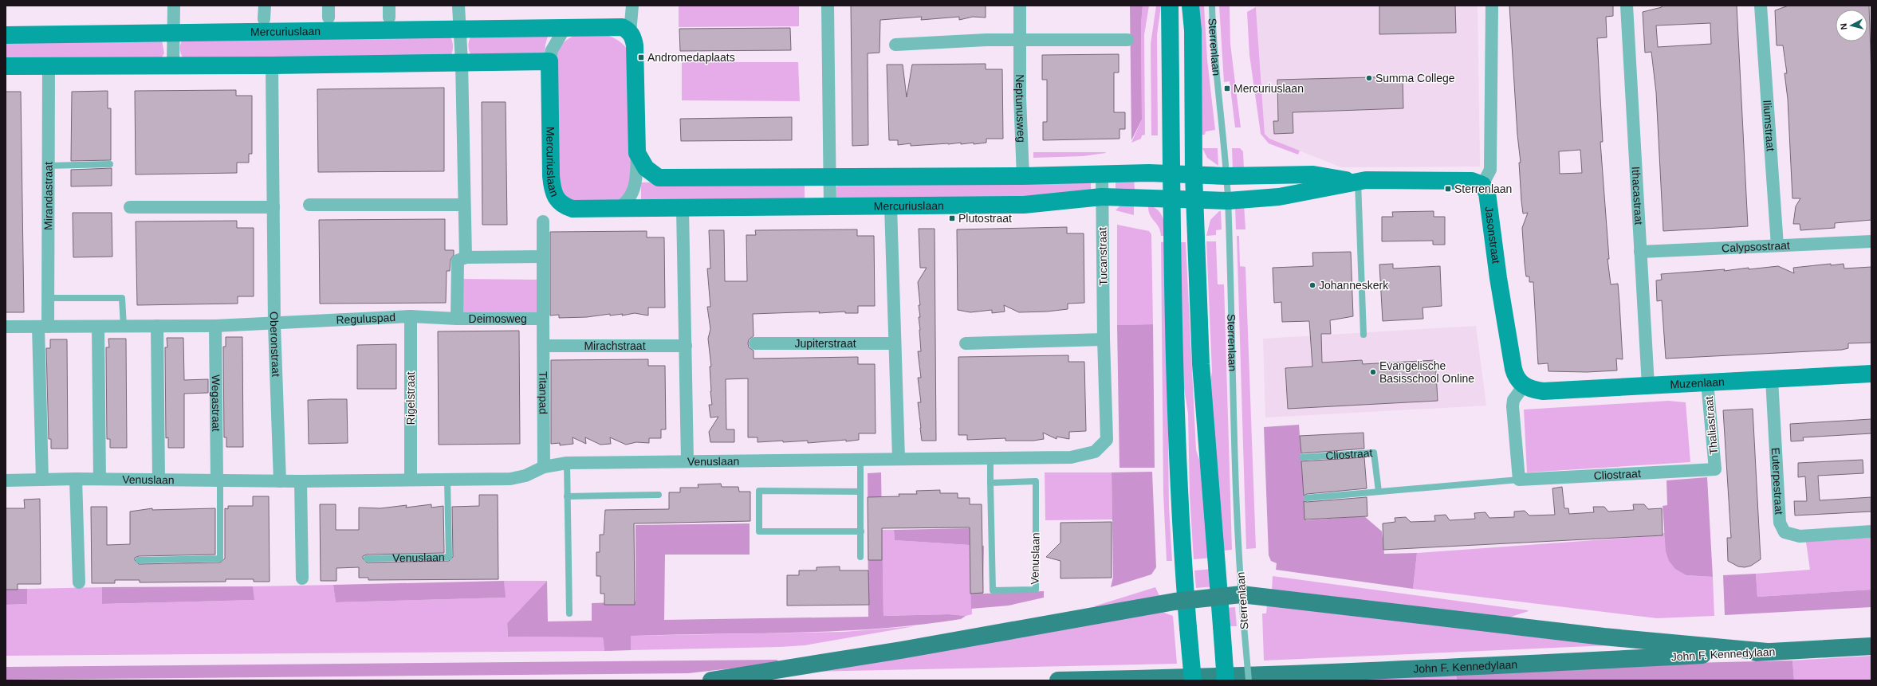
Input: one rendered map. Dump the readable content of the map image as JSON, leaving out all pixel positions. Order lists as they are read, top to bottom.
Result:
{
  "streets": {
    "main road": ["John F. Kennedylaan"],
    "street": [
      "Mercuriuslaan",
      "Sterrenlaan",
      "Neptunusweg",
      "Iliumstraat",
      "Ithacastraat",
      "Mirandastraat",
      "Jasonstraat",
      "Calypsostraat",
      "Tucanstraat",
      "Reguluspad",
      "Deimosweg",
      "Jupiterstraat",
      "Oberonstraat",
      "Mirachstraat",
      "Muzenlaan",
      "Titanpad",
      "Rigelstraat",
      "Wegastraat",
      "Thaliastraat",
      "Cliostraat",
      "Venuslaan",
      "Euterpestraat"
    ]
  },
  "crossings": [
    ["Mercuriuslaan", "Sterrenlaan"],
    ["Mercuriuslaan", "Neptunusweg"],
    ["Mercuriuslaan", "Jasonstraat"],
    ["Mercuriuslaan", "Tucanstraat"],
    ["Iliumstraat", "Calypsostraat"],
    ["Ithacastraat", "Calypsostraat"],
    ["Ithacastraat", "Muzenlaan"],
    ["Jasonstraat", "Muzenlaan"],
    ["Tucanstraat", "Venuslaan"],
    ["Reguluspad", "Deimosweg"],
    ["Reguluspad", "Oberonstraat"],
    ["Reguluspad", "Rigelstraat"],
    ["Deimosweg", "Titanpad"],
    ["Oberonstraat", "Venuslaan"],
    ["Mirachstraat", "Titanpad"],
    ["Muzenlaan", "Thaliastraat"],
    ["Muzenlaan", "Euterpestraat"],
    ["Titanpad", "Venuslaan"],
    ["Rigelstraat", "Venuslaan"],
    ["Wegastraat", "Venuslaan"],
    ["Thaliastraat", "Cliostraat"]
  ],
  "places": {
    "transit": [
      "Andromedaplaats",
      "Mercuriuslaan",
      "Sterrenlaan",
      "Plutostraat"
    ],
    "other": ["Summa College", "Johanneskerk", "Evangelische Basisschool Online"]
  },
  "north": "left"
}
